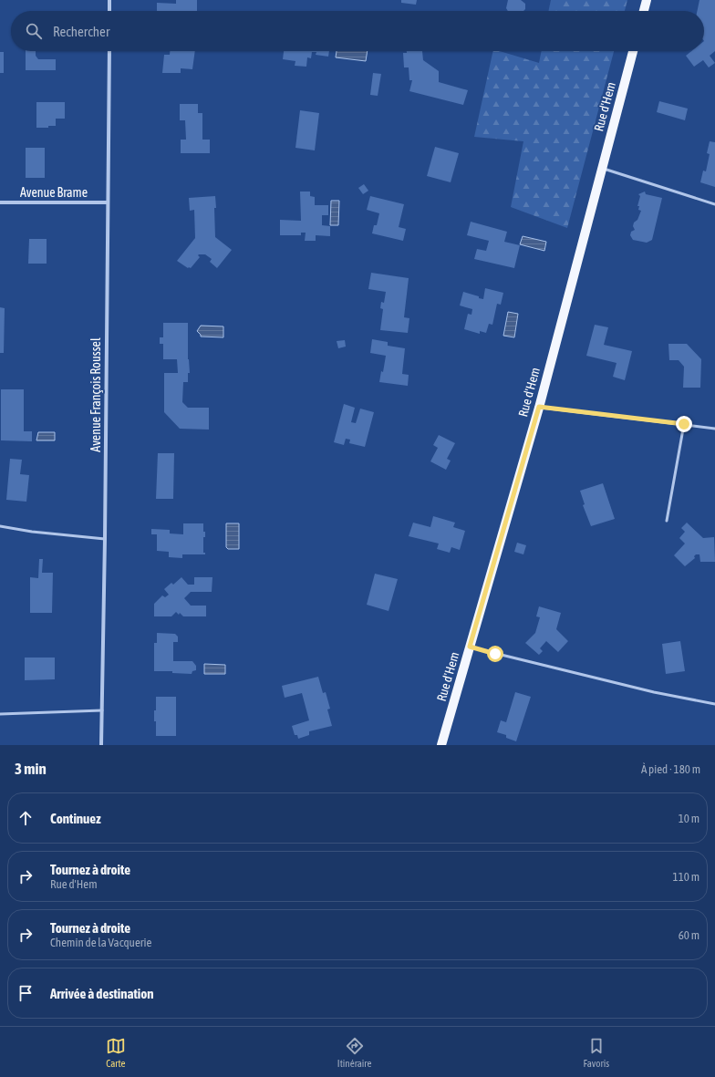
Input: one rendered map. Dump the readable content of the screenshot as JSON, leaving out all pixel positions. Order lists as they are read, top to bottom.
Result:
{
  "streets": {
    "main road": ["Rue d'Hem"],
    "street": ["Avenue Brame", "Avenue François Roussel"]
  },
  "crossings": [
    ["Avenue Brame", "Avenue François Roussel"]
  ],
  "page": {
    "search": "Rechercher",
    "heading": ["3 min", "À pied · 180 m"],
    "list": [
      ["Continuez", "10 m"],
      ["Tournez à droite", "Rue d'Hem", "110 m"],
      ["Tournez à droite", "Chemin de la Vacquerie", "60 m"],
      "Arrivée à destination"
    ],
    "nav": ["Carte", "Itinéraire", "Favoris"]
  }
}
